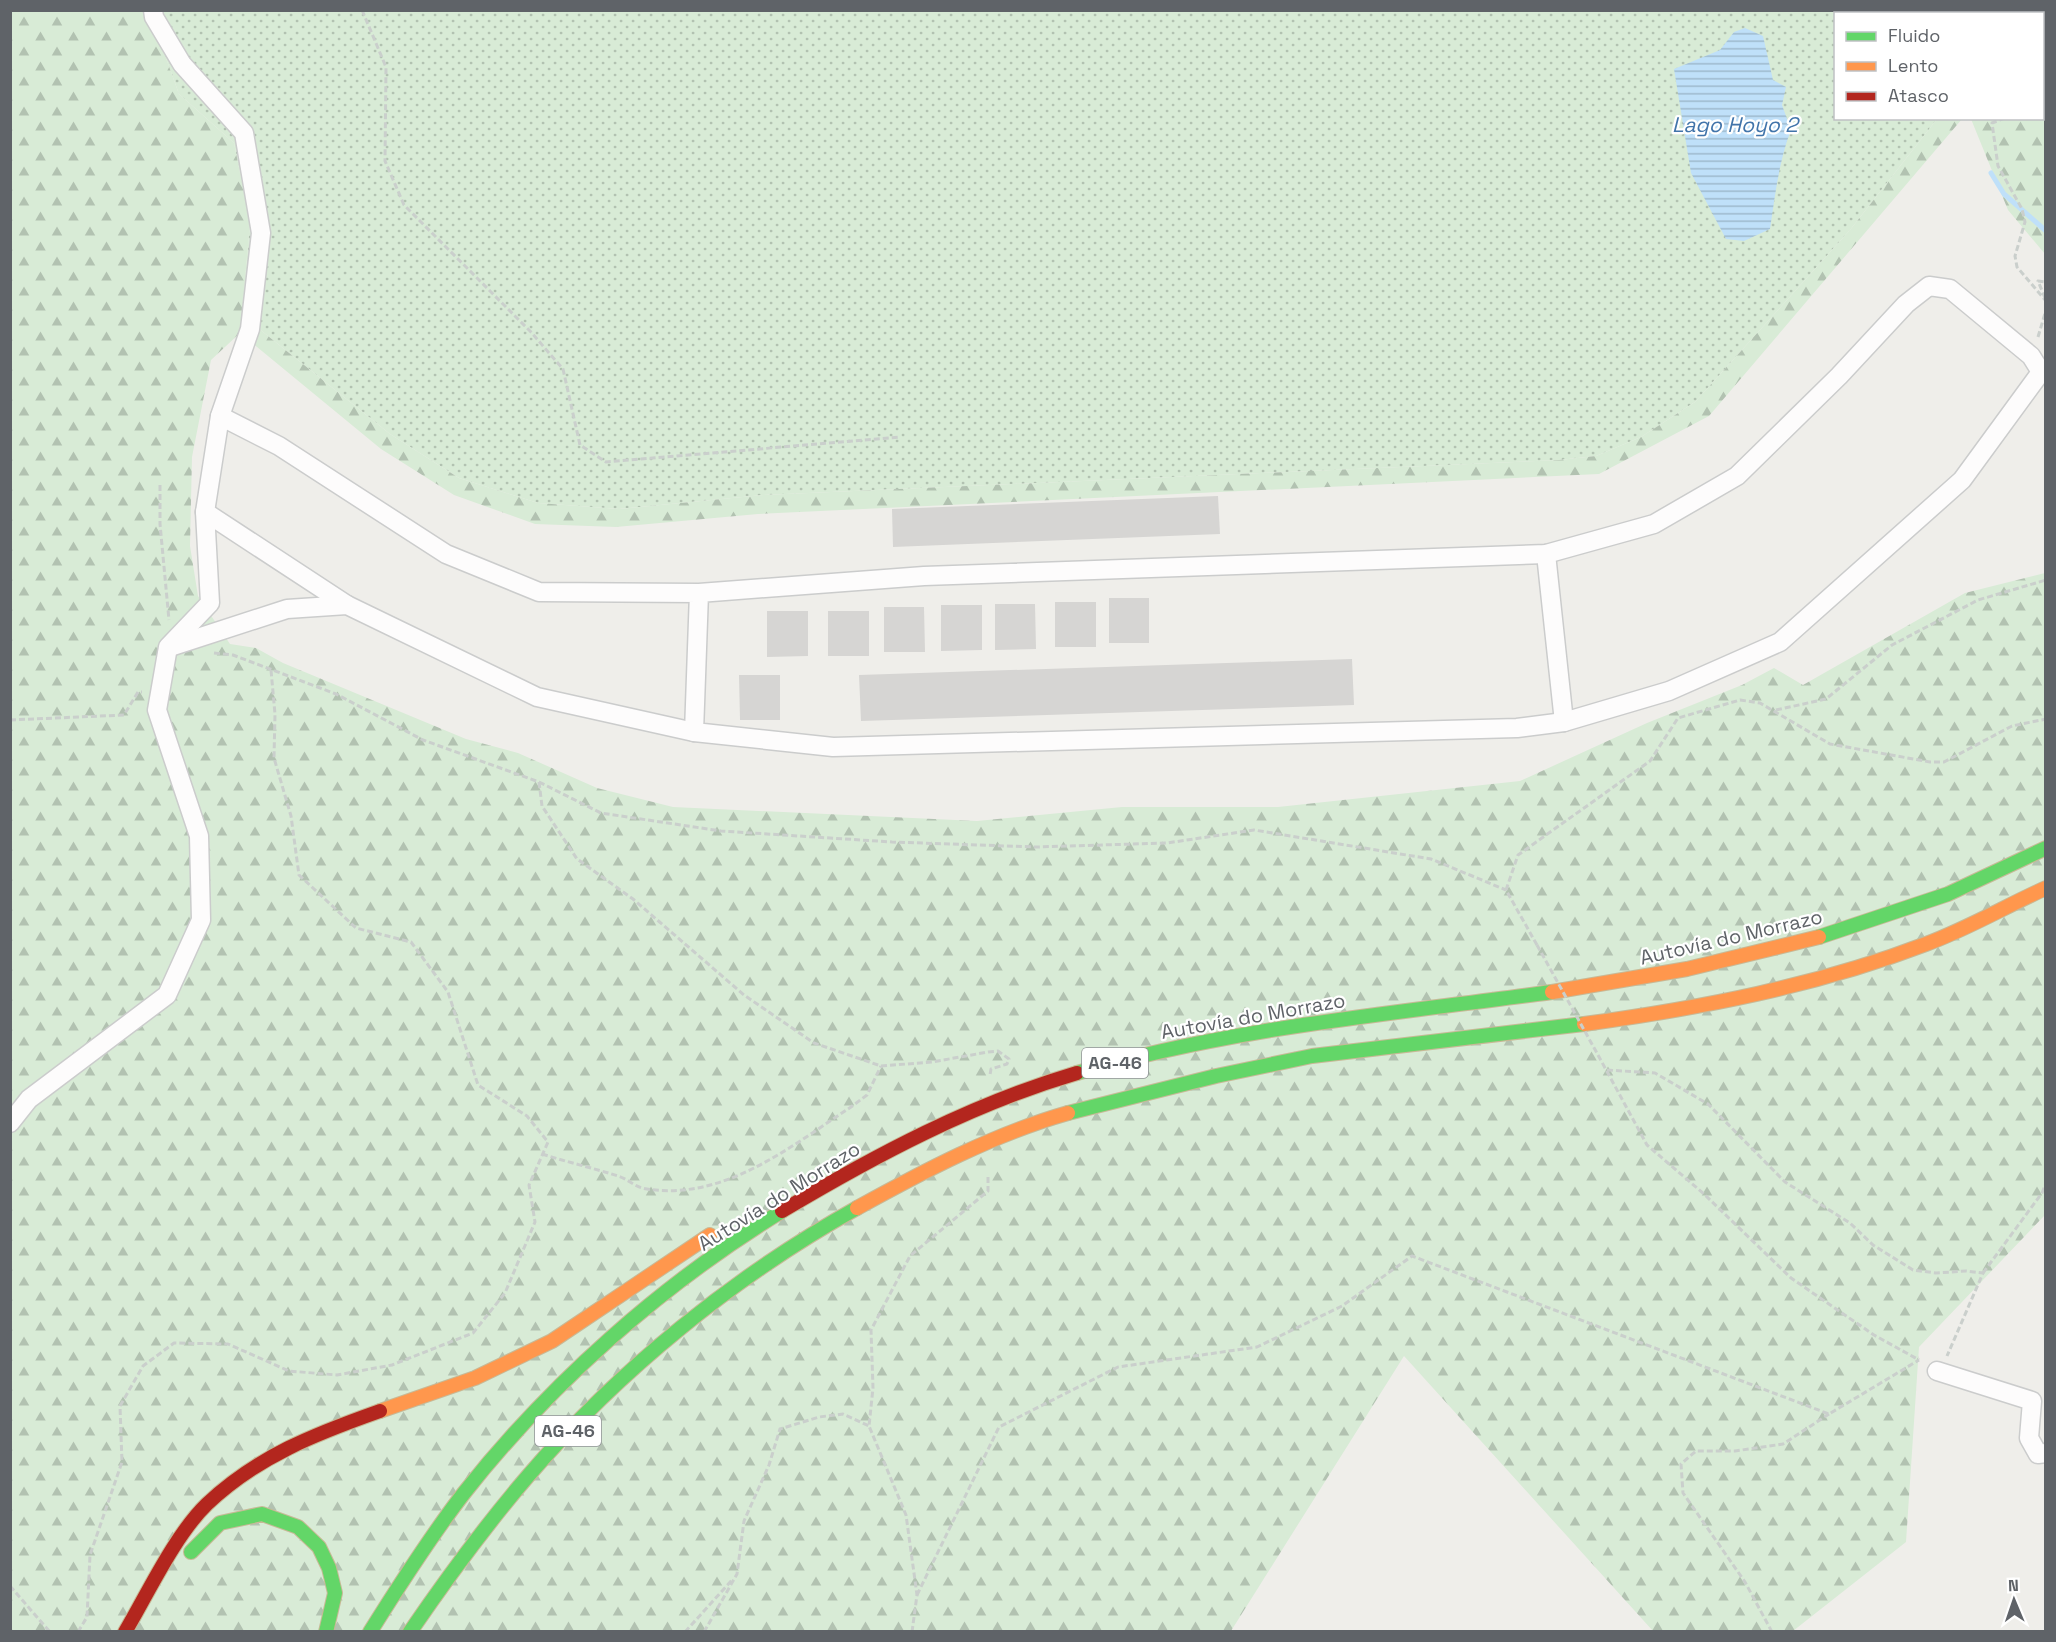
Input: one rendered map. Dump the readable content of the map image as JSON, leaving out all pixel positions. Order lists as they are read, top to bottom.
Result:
{
  "streets": {
    "highway": ["Autovía do Morrazo", "AG-46"]
  },
  "water": ["Lago Hoyo 2"],
  "legend": ["Fluido", "Lento", "Atasco"],
  "north": "top"
}
